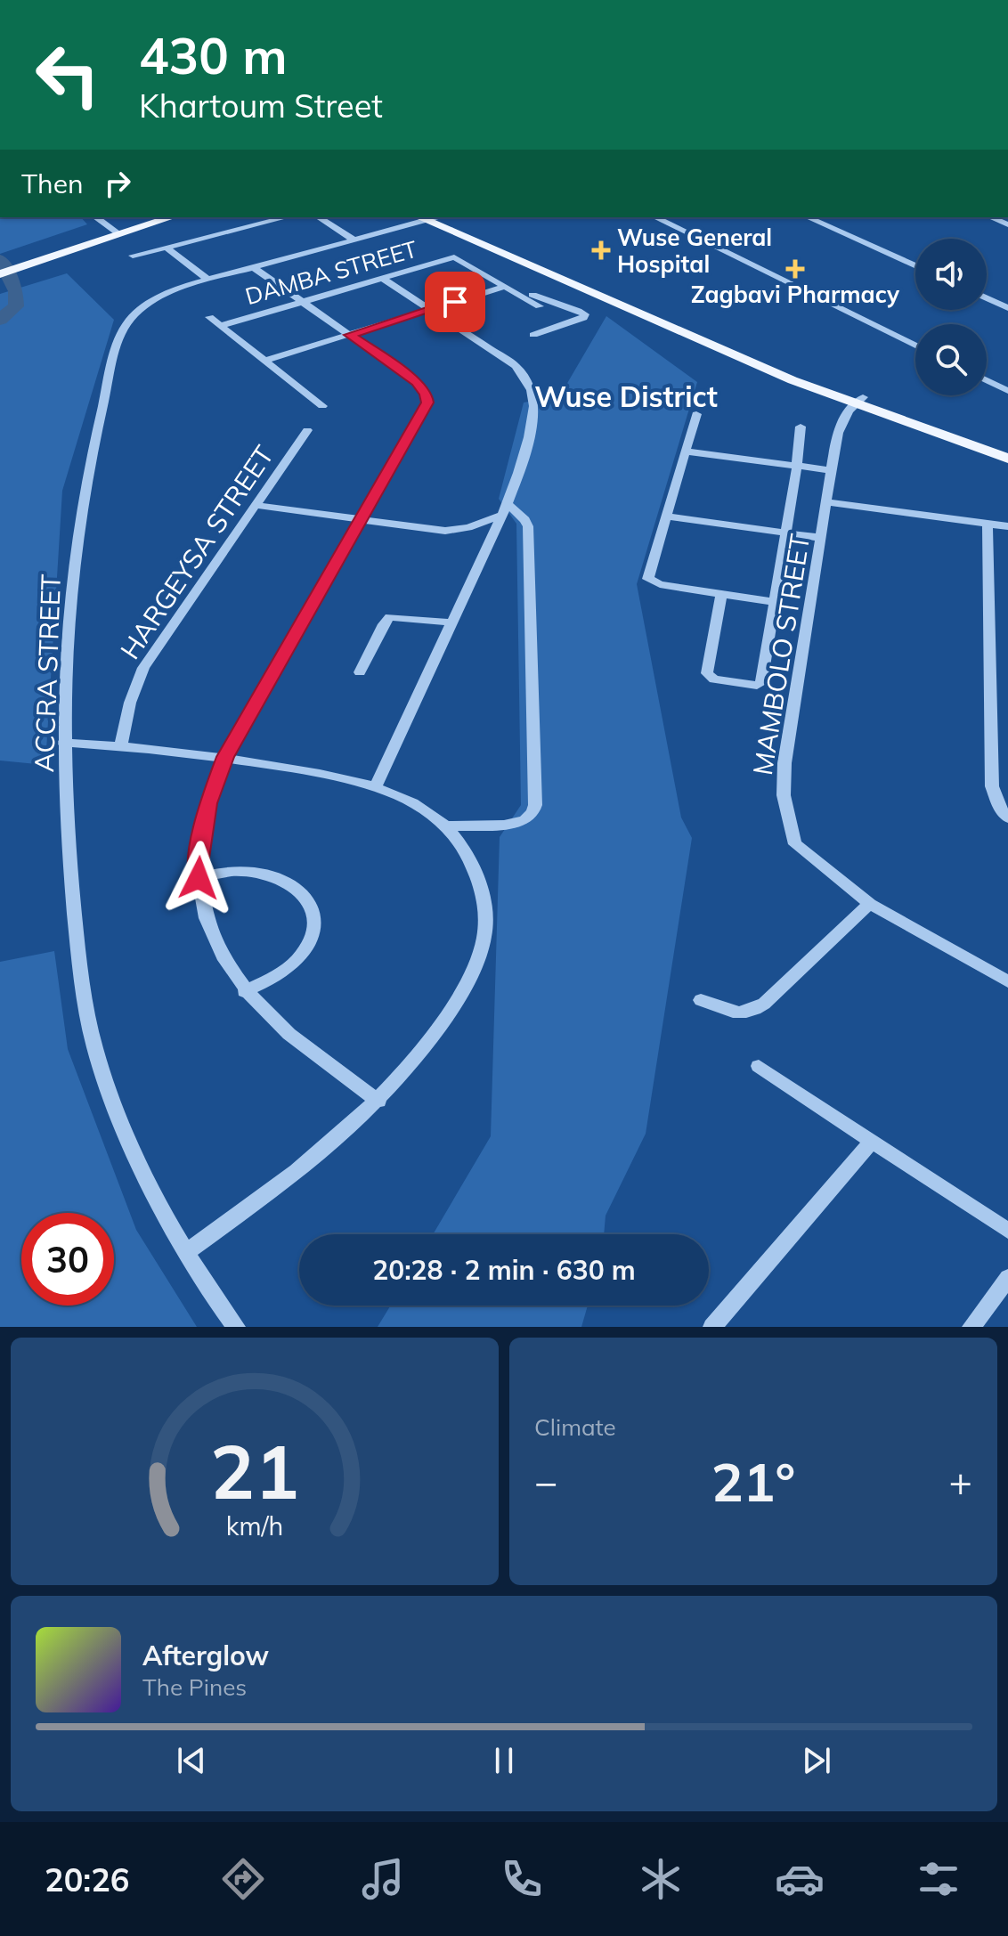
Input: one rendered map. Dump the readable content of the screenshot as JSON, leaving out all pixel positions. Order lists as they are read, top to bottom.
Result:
{
  "streets": {
    "street": [
      "DAMBA STREET",
      "HARGEYSA STREET",
      "MAMBOLO STREET",
      "ACCRA STREET"
    ]
  },
  "districts": ["Wuse District"],
  "places": {
    "health": ["Wuse General Hospital", "Zagbavi Pharmacy"]
  },
  "page": {
    "turn": ["430 m", "Khartoum Street"],
    "then": "Then",
    "limit": "30",
    "trip": "20:28 · 2 min · 630 m",
    "tile": "Climate",
    "heat": ["−", "21°", "+"],
    "song": ["Afterglow", "The Pines"],
    "tabs": "20:26",
    "gauge": ["21", "km/h"]
  }
}
